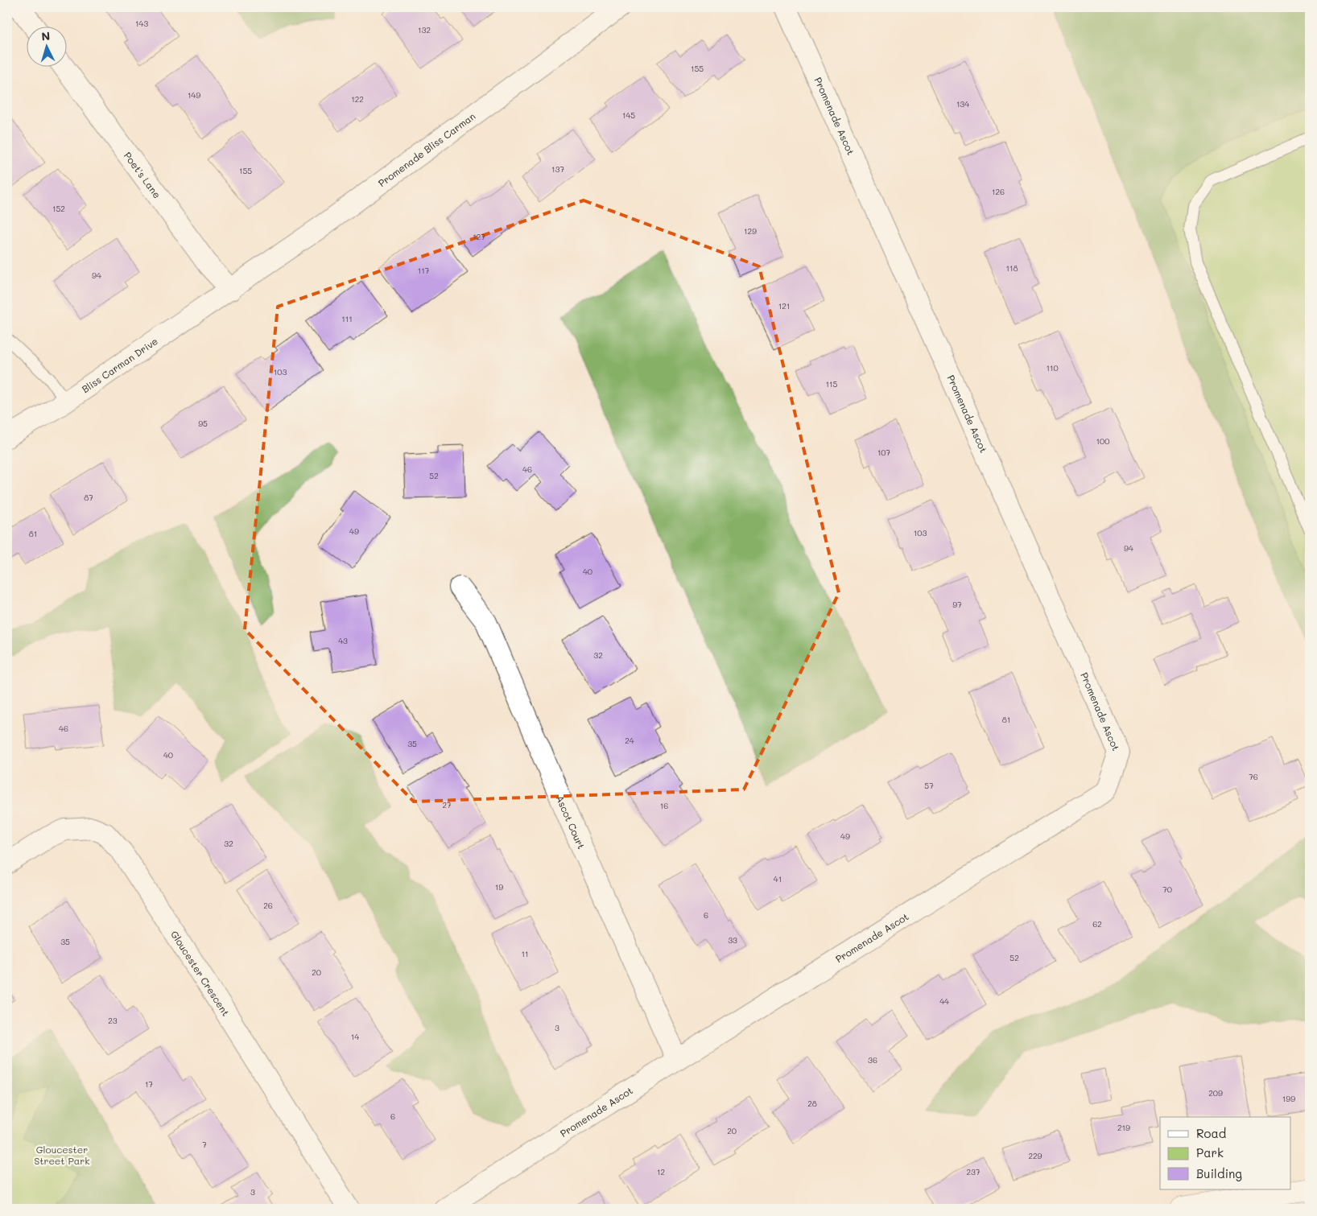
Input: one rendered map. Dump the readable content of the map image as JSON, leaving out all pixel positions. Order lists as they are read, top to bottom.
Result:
{
  "streets": {
    "street": [
      "Promenade Ascot",
      "Promenade Bliss Carman",
      "Poet's Lane",
      "Bliss Carman Drive",
      "Ascot Court",
      "Gloucester Crescent"
    ]
  },
  "crossings": [
    ["Promenade Ascot", "Ascot Court"],
    ["Promenade Bliss Carman", "Poet's Lane"],
    ["Promenade Bliss Carman", "Bliss Carman Drive"],
    ["Poet's Lane", "Bliss Carman Drive"]
  ],
  "parks": ["Gloucester Street Park"],
  "house_numbers": [
    "143",
    "132",
    "155",
    "149",
    "122",
    "134",
    "145",
    "137",
    "155",
    "126",
    "152",
    "129",
    "127",
    "118",
    "117",
    "94",
    "121",
    "111",
    "110",
    "103",
    "115",
    "95",
    "100",
    "107",
    "46",
    "52",
    "87",
    "49",
    "103",
    "81",
    "94",
    "40",
    "97",
    "43",
    "32",
    "81",
    "46",
    "24",
    "35",
    "40",
    "76",
    "57",
    "27",
    "16",
    "49",
    "32",
    "41",
    "19",
    "70",
    "26",
    "6",
    "62",
    "33",
    "35",
    "11",
    "52",
    "20",
    "44",
    "23",
    "3",
    "14",
    "36",
    "17",
    "209",
    "199",
    "28",
    "6",
    "219",
    "20",
    "7",
    "229",
    "12",
    "237",
    "3"
  ],
  "legend": ["Road", "Park", "Building"],
  "north": "top"
}
